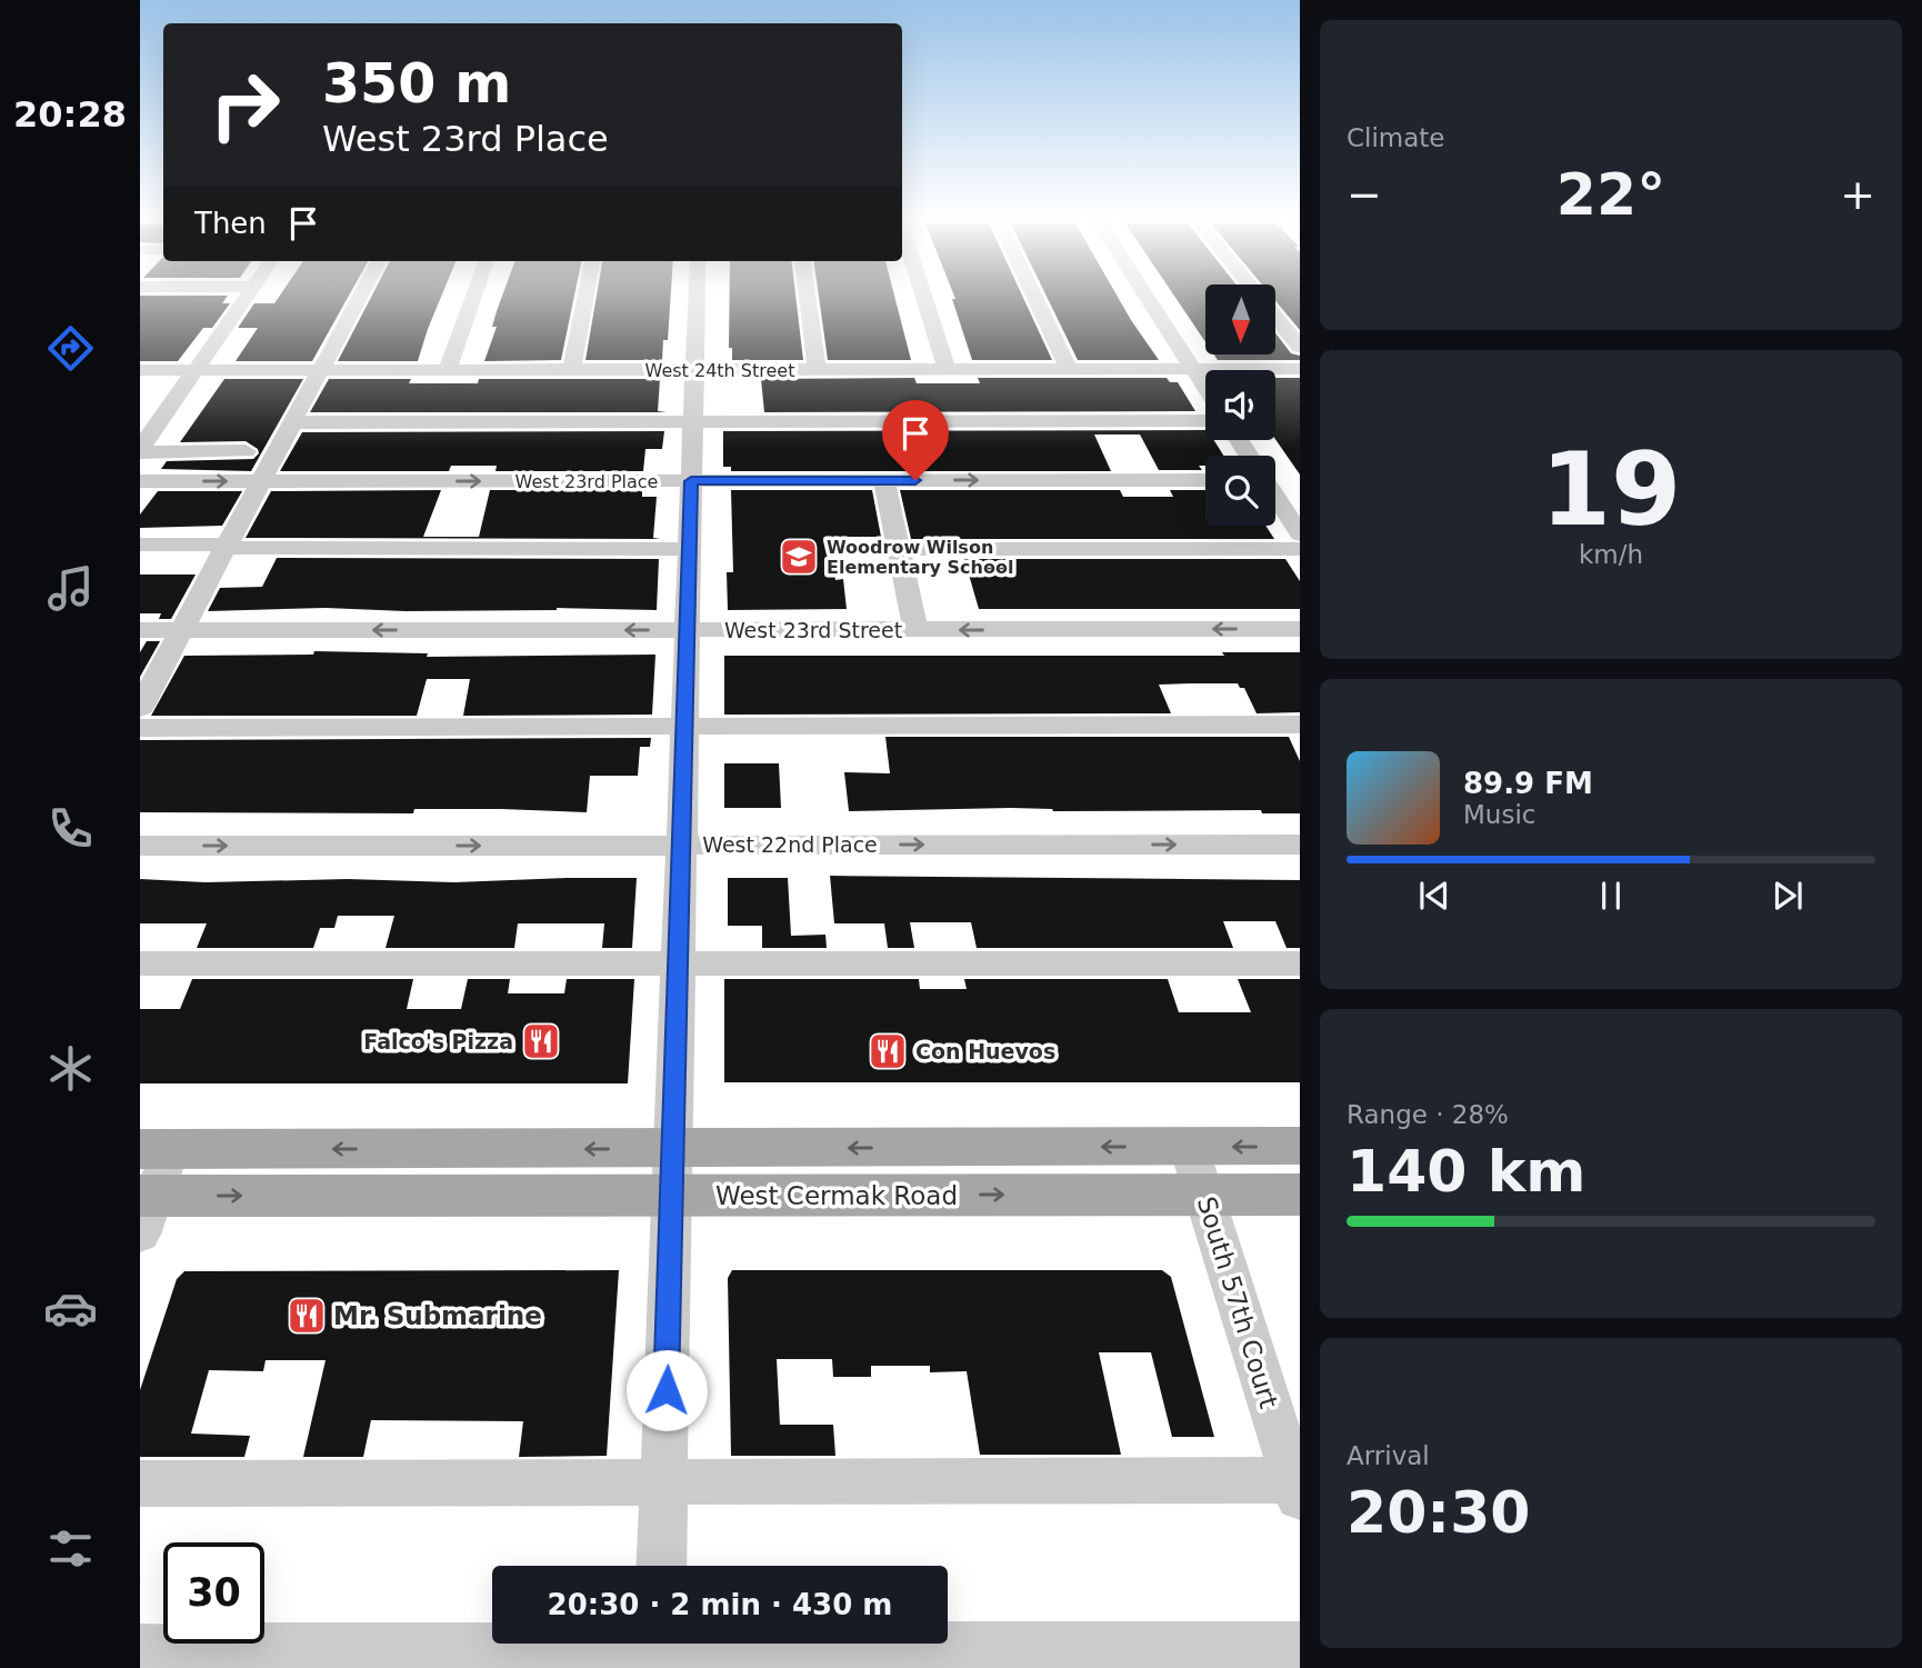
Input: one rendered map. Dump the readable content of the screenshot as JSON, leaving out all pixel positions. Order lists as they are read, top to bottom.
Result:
{
  "streets": {
    "main road": ["West Cermak Road"],
    "street": [
      "West 24th Street",
      "West 23rd Place",
      "West 23rd Street",
      "West 22nd Place",
      "South 57th Court"
    ]
  },
  "crossings": [
    ["West Cermak Road", "South 57th Court"]
  ],
  "places": {
    "school or university": ["Woodrow Wilson Elementary School"],
    "restaurant": ["Falco's Pizza", "Con Huevos", "Mr. Submarine"]
  },
  "north": "bottom",
  "page": {
    "tabs": "20:28",
    "tile": [
      "Climate",
      ["19", "km/h"],
      ["Range · 28%", "140 km"],
      ["Arrival", "20:30"]
    ],
    "turn": ["350 m", "West 23rd Place"],
    "heat": ["−", "22°", "+"],
    "then": "Then",
    "song": ["89.9 FM", "Music"],
    "limit": "30",
    "trip": "20:30 · 2 min · 430 m"
  }
}
